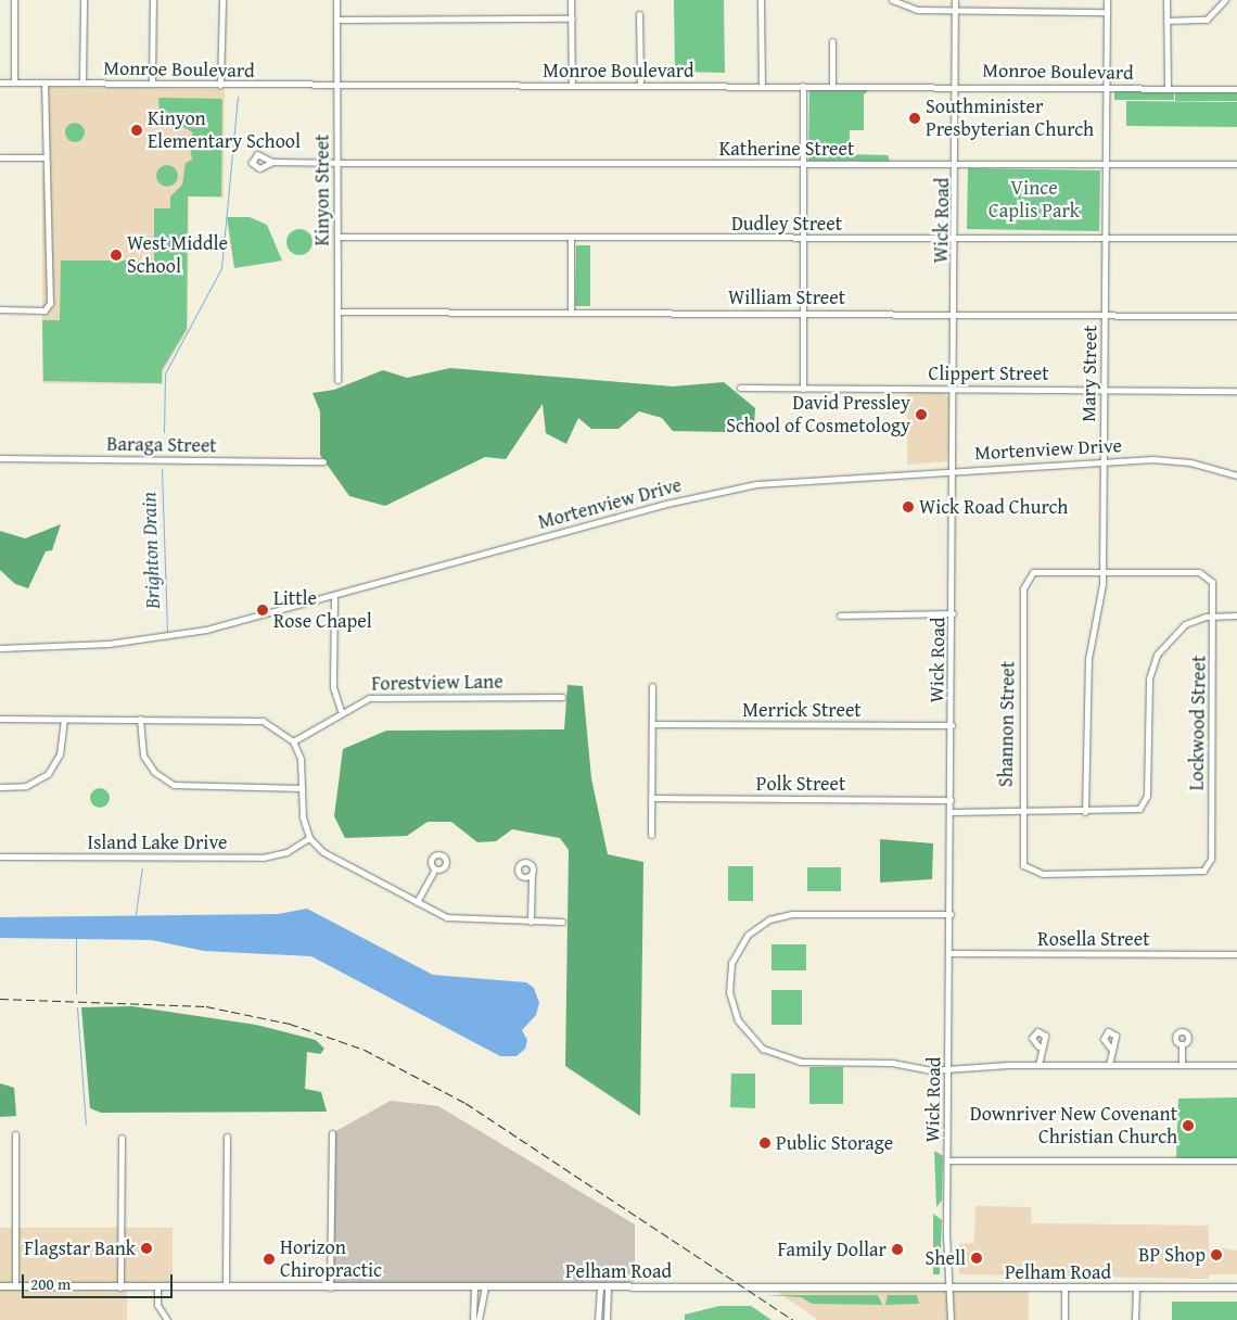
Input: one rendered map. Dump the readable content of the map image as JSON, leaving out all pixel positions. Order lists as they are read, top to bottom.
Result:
{
  "streets": {
    "main road": ["Pelham Road"],
    "street": [
      "Monroe Boulevard",
      "Katherine Street",
      "Kinyon Street",
      "Wick Road",
      "Dudley Street",
      "William Street",
      "Clippert Street",
      "Mary Street",
      "Baraga Street",
      "Mortenview Drive",
      "Forestview Lane",
      "Merrick Street",
      "Lockwood Street",
      "Shannon Street",
      "Polk Street",
      "Island Lake Drive",
      "Rosella Street"
    ]
  },
  "crossings": [
    ["Monroe Boulevard", "Kinyon Street"],
    ["Monroe Boulevard", "Wick Road"],
    ["Monroe Boulevard", "Mary Street"],
    ["Katherine Street", "Kinyon Street"],
    ["Katherine Street", "Wick Road"],
    ["Katherine Street", "Mary Street"],
    ["Kinyon Street", "Dudley Street"],
    ["Kinyon Street", "William Street"],
    ["Wick Road", "Dudley Street"],
    ["Wick Road", "William Street"],
    ["Wick Road", "Clippert Street"],
    ["Wick Road", "Mortenview Drive"],
    ["Wick Road", "Merrick Street"],
    ["Wick Road", "Polk Street"],
    ["Wick Road", "Rosella Street"],
    ["Wick Road", "Pelham Road"],
    ["Dudley Street", "Mary Street"],
    ["William Street", "Mary Street"],
    ["Clippert Street", "Mary Street"],
    ["Mary Street", "Mortenview Drive"],
    ["Mary Street", "Lockwood Street"],
    ["Mary Street", "Shannon Street"],
    ["Lockwood Street", "Shannon Street"]
  ],
  "water": ["Brighton Drain"],
  "parks": ["Vince Caplis Park"],
  "places": [
    "Southminister Presbyterian Church",
    "Kinyon Elementary School",
    "West Middle School",
    "David Pressley School of Cosmetology",
    "Wick Road Church",
    "Little Rose Chapel",
    "Downriver New Covenant Christian Church",
    "Public Storage",
    "Flagstar Bank",
    "Family Dollar",
    "BP Shop",
    "Shell",
    "Horizon Chiropractic"
  ],
  "scale_bar": "200 m"
}
